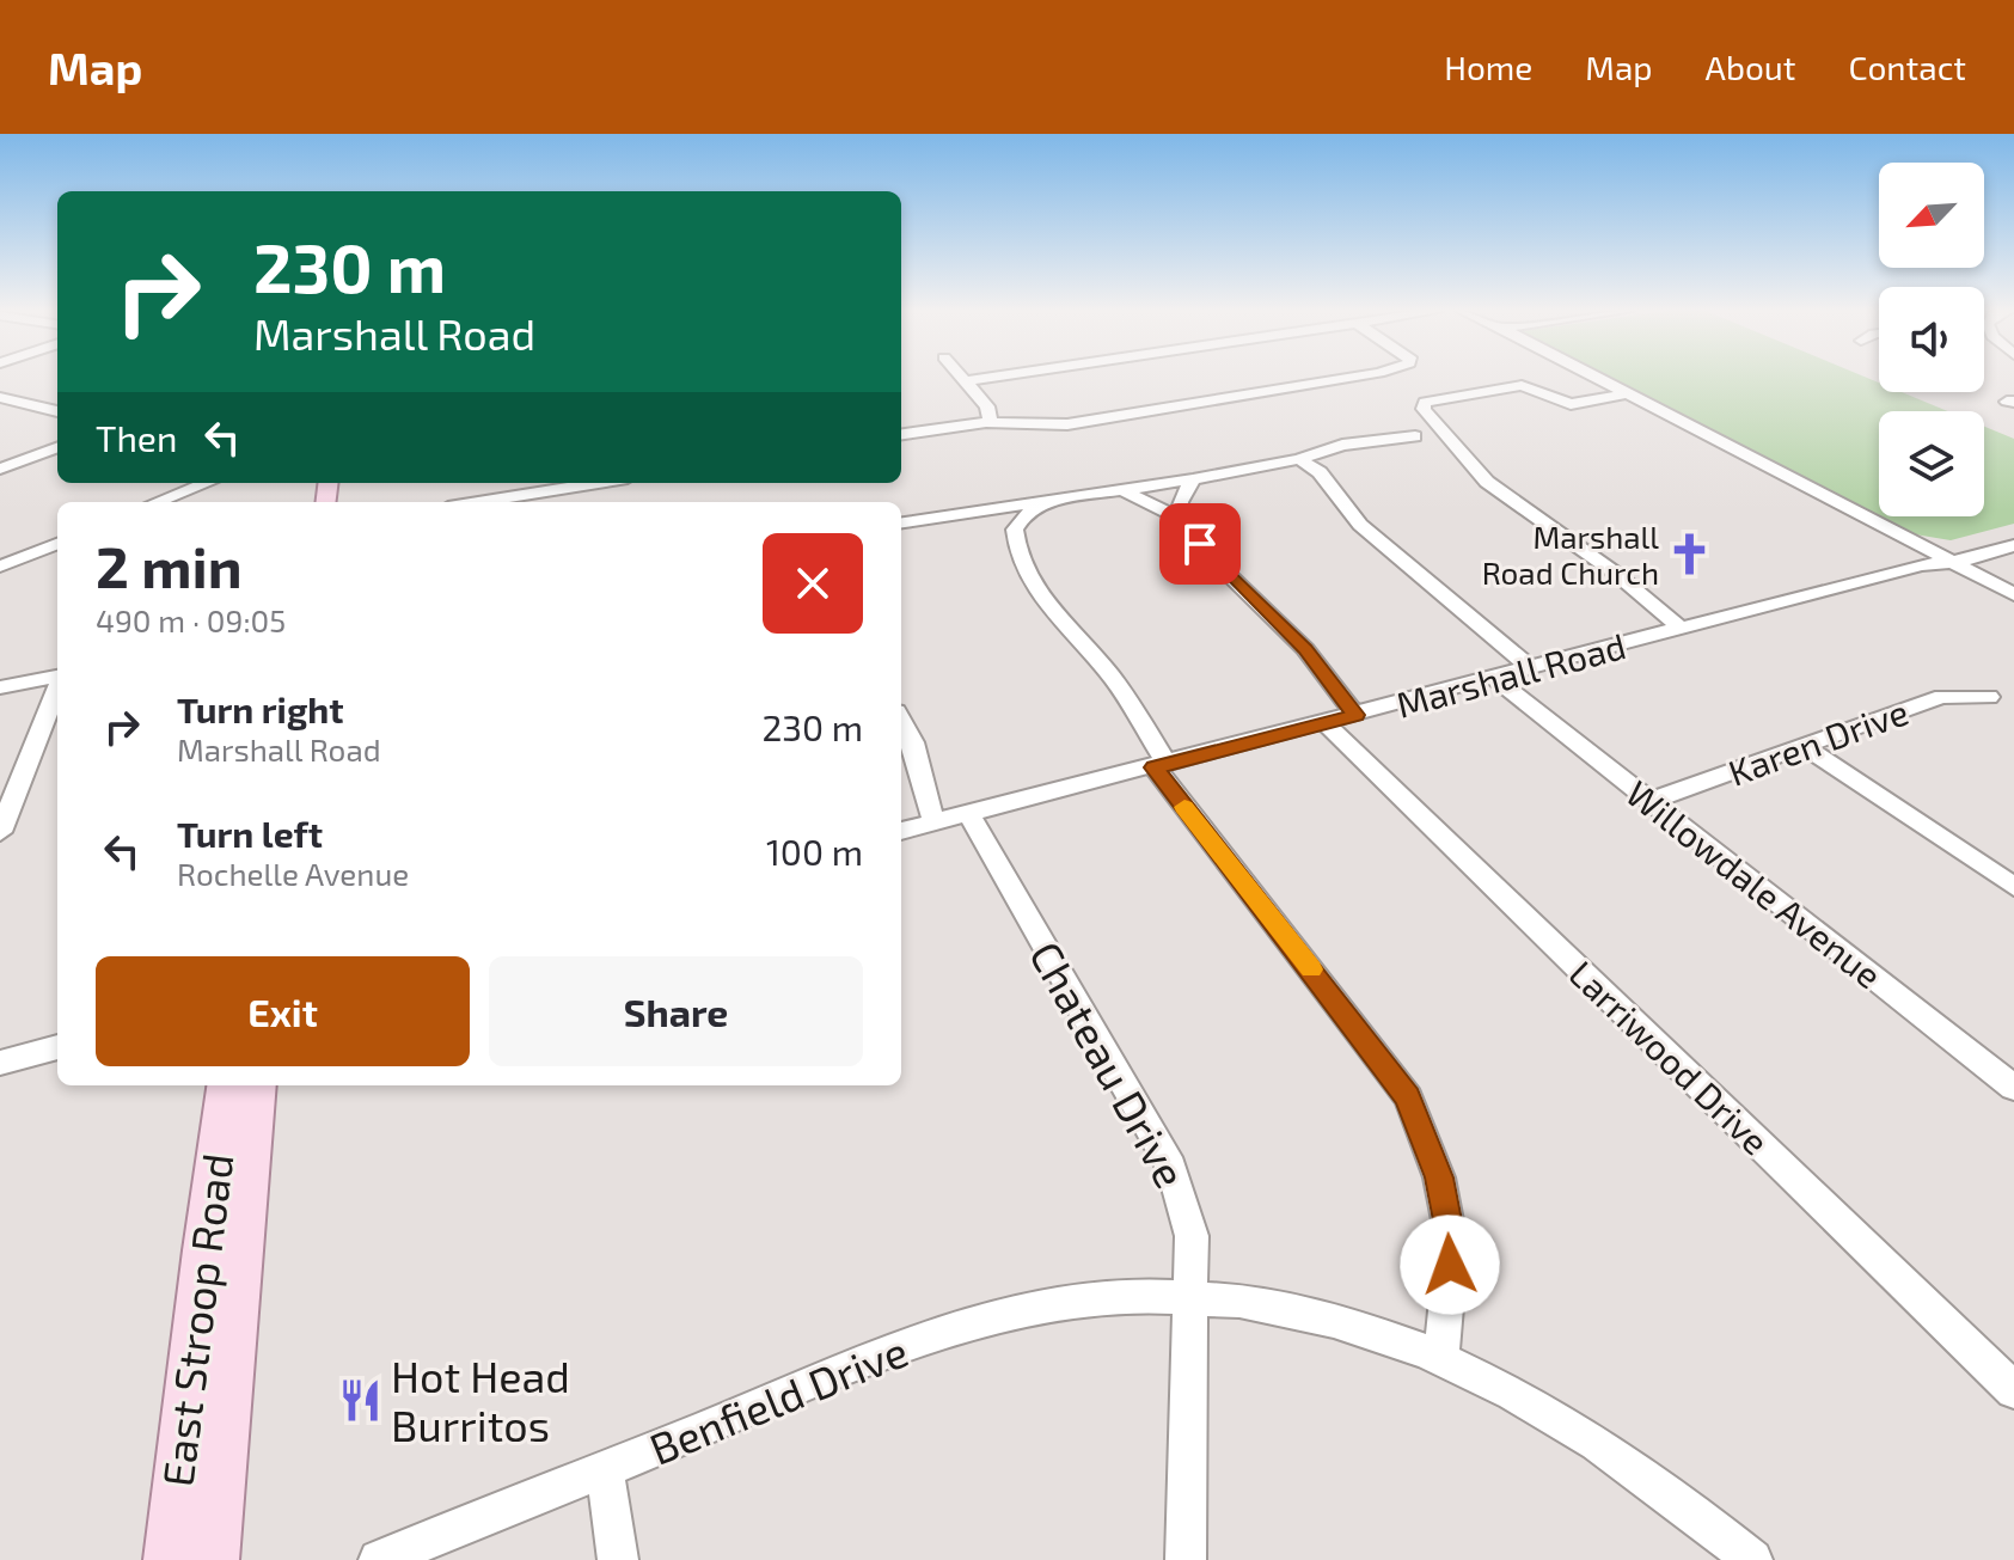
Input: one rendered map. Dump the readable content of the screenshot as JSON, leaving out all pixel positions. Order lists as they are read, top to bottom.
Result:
{
  "streets": {
    "main road": ["East Stroop Road"],
    "street": [
      "Marshall Road",
      "Karen Drive",
      "Willowdale Avenue",
      "Larriwood Drive",
      "Chateau Drive",
      "Benfield Drive"
    ]
  },
  "crossings": [
    ["Marshall Road", "Willowdale Avenue"],
    ["Marshall Road", "Larriwood Drive"],
    ["Marshall Road", "Chateau Drive"],
    ["Karen Drive", "Willowdale Avenue"],
    ["Chateau Drive", "Benfield Drive"]
  ],
  "places": {
    "church": ["Marshall Road Church"],
    "restaurant": ["Hot Head Burritos"]
  },
  "north": "bottom left",
  "page": {
    "header": "Map",
    "nav": [
      "Home",
      "Map",
      "About",
      "Contact"
    ],
    "turn": ["230 m", "Marshall Road"],
    "then": "Then",
    "heading": ["2 min", "490 m · 09:05"],
    "list": [
      {
        "name": "Turn right",
        "note": "Marshall Road",
        "value": "230 m"
      },
      {
        "name": "Turn left",
        "note": "Rochelle Avenue",
        "value": "100 m"
      }
    ],
    "buttons": ["Exit", "Share"]
  }
}
